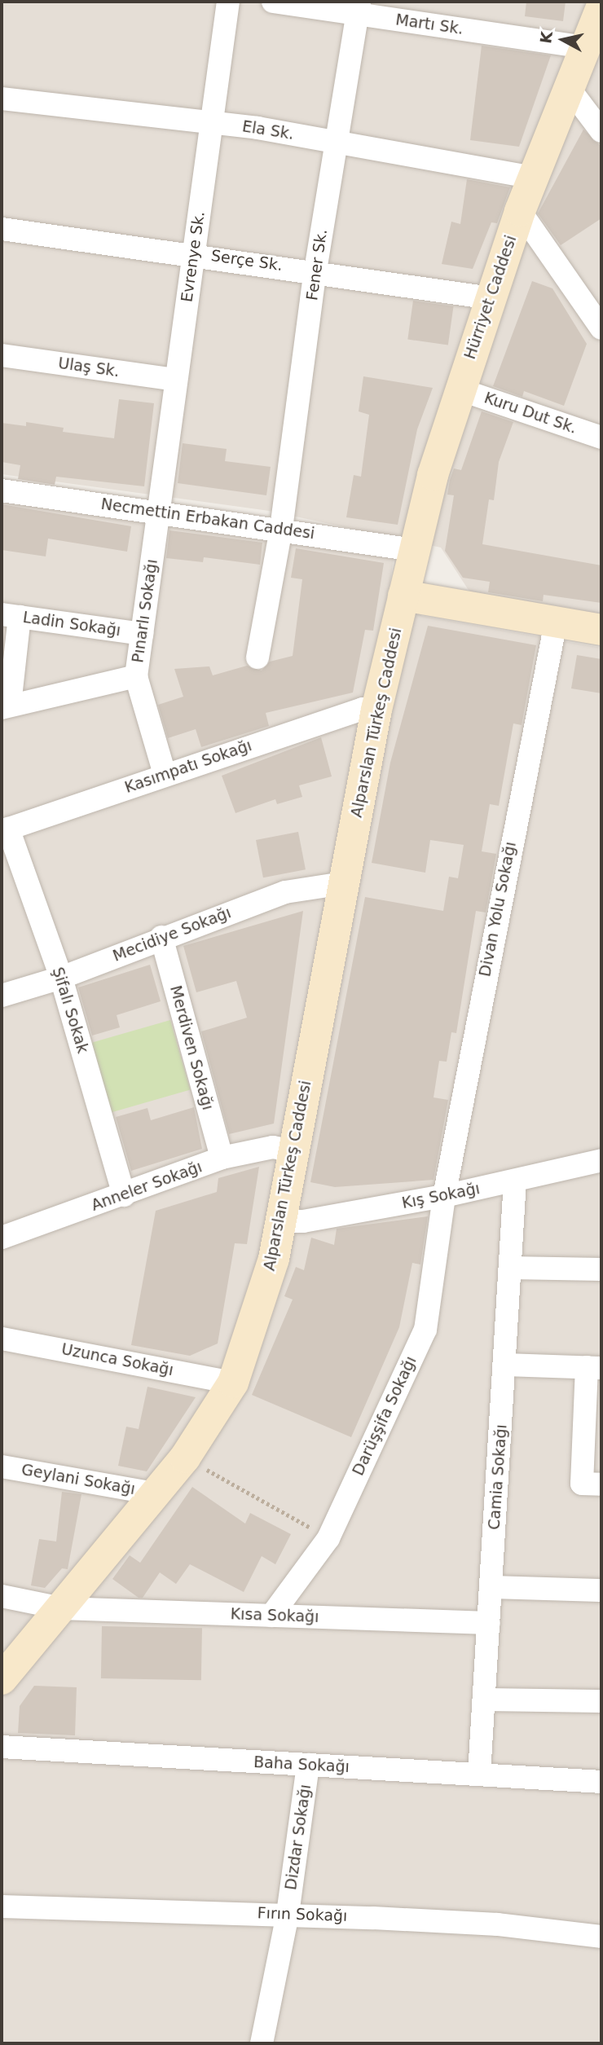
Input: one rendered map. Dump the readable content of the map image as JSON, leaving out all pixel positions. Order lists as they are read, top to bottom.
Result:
{
  "streets": {
    "street": [
      "Martı Sk.",
      "Ela Sk.",
      "Evrenye Sk.",
      "Serçe Sk.",
      "Fener Sk.",
      "Hürriyet Caddesi",
      "Ulaş Sk.",
      "Kuru Dut Sk.",
      "Necmettin Erbakan Caddesi",
      "Pınarlı Sokağı",
      "Ladin Sokağı",
      "Alparslan Türkeş Caddesi",
      "Kasımpatı Sokağı",
      "Divan Yolu Sokağı",
      "Mecidiye Sokağı",
      "Şifalı Sokak",
      "Merdiven Sokağı",
      "Anneler Sokağı",
      "Kış Sokağı",
      "Uzunca Sokağı",
      "Darüşşifa Sokağı",
      "Camia Sokağı",
      "Geylani Sokağı",
      "Kısa Sokağı",
      "Baha Sokağı",
      "Dizdar Sokağı",
      "Fırın Sokağı"
    ]
  },
  "crossings": [
    ["Martı Sk.", "Fener Sk."],
    ["Martı Sk.", "Hürriyet Caddesi"],
    ["Ela Sk.", "Evrenye Sk."],
    ["Ela Sk.", "Fener Sk."],
    ["Ela Sk.", "Hürriyet Caddesi"],
    ["Evrenye Sk.", "Serçe Sk."],
    ["Evrenye Sk.", "Ulaş Sk."],
    ["Evrenye Sk.", "Necmettin Erbakan Caddesi"],
    ["Evrenye Sk.", "Pınarlı Sokağı"],
    ["Serçe Sk.", "Fener Sk."],
    ["Serçe Sk.", "Hürriyet Caddesi"],
    ["Fener Sk.", "Necmettin Erbakan Caddesi"],
    ["Hürriyet Caddesi", "Kuru Dut Sk."],
    ["Hürriyet Caddesi", "Necmettin Erbakan Caddesi"],
    ["Hürriyet Caddesi", "Alparslan Türkeş Caddesi"],
    ["Necmettin Erbakan Caddesi", "Pınarlı Sokağı"],
    ["Pınarlı Sokağı", "Ladin Sokağı"],
    ["Pınarlı Sokağı", "Kasımpatı Sokağı"],
    ["Alparslan Türkeş Caddesi", "Kasımpatı Sokağı"],
    ["Alparslan Türkeş Caddesi", "Mecidiye Sokağı"],
    ["Alparslan Türkeş Caddesi", "Anneler Sokağı"],
    ["Alparslan Türkeş Caddesi", "Kış Sokağı"],
    ["Alparslan Türkeş Caddesi", "Uzunca Sokağı"],
    ["Alparslan Türkeş Caddesi", "Geylani Sokağı"],
    ["Alparslan Türkeş Caddesi", "Kısa Sokağı"],
    ["Kasımpatı Sokağı", "Şifalı Sokak"],
    ["Divan Yolu Sokağı", "Kış Sokağı"],
    ["Divan Yolu Sokağı", "Darüşşifa Sokağı"],
    ["Mecidiye Sokağı", "Şifalı Sokak"],
    ["Mecidiye Sokağı", "Merdiven Sokağı"],
    ["Şifalı Sokak", "Anneler Sokağı"],
    ["Merdiven Sokağı", "Anneler Sokağı"],
    ["Kış Sokağı", "Darüşşifa Sokağı"],
    ["Kış Sokağı", "Camia Sokağı"],
    ["Darüşşifa Sokağı", "Kısa Sokağı"],
    ["Camia Sokağı", "Kısa Sokağı"],
    ["Camia Sokağı", "Baha Sokağı"],
    ["Baha Sokağı", "Dizdar Sokağı"],
    ["Dizdar Sokağı", "Fırın Sokağı"]
  ],
  "north": "left"
}
